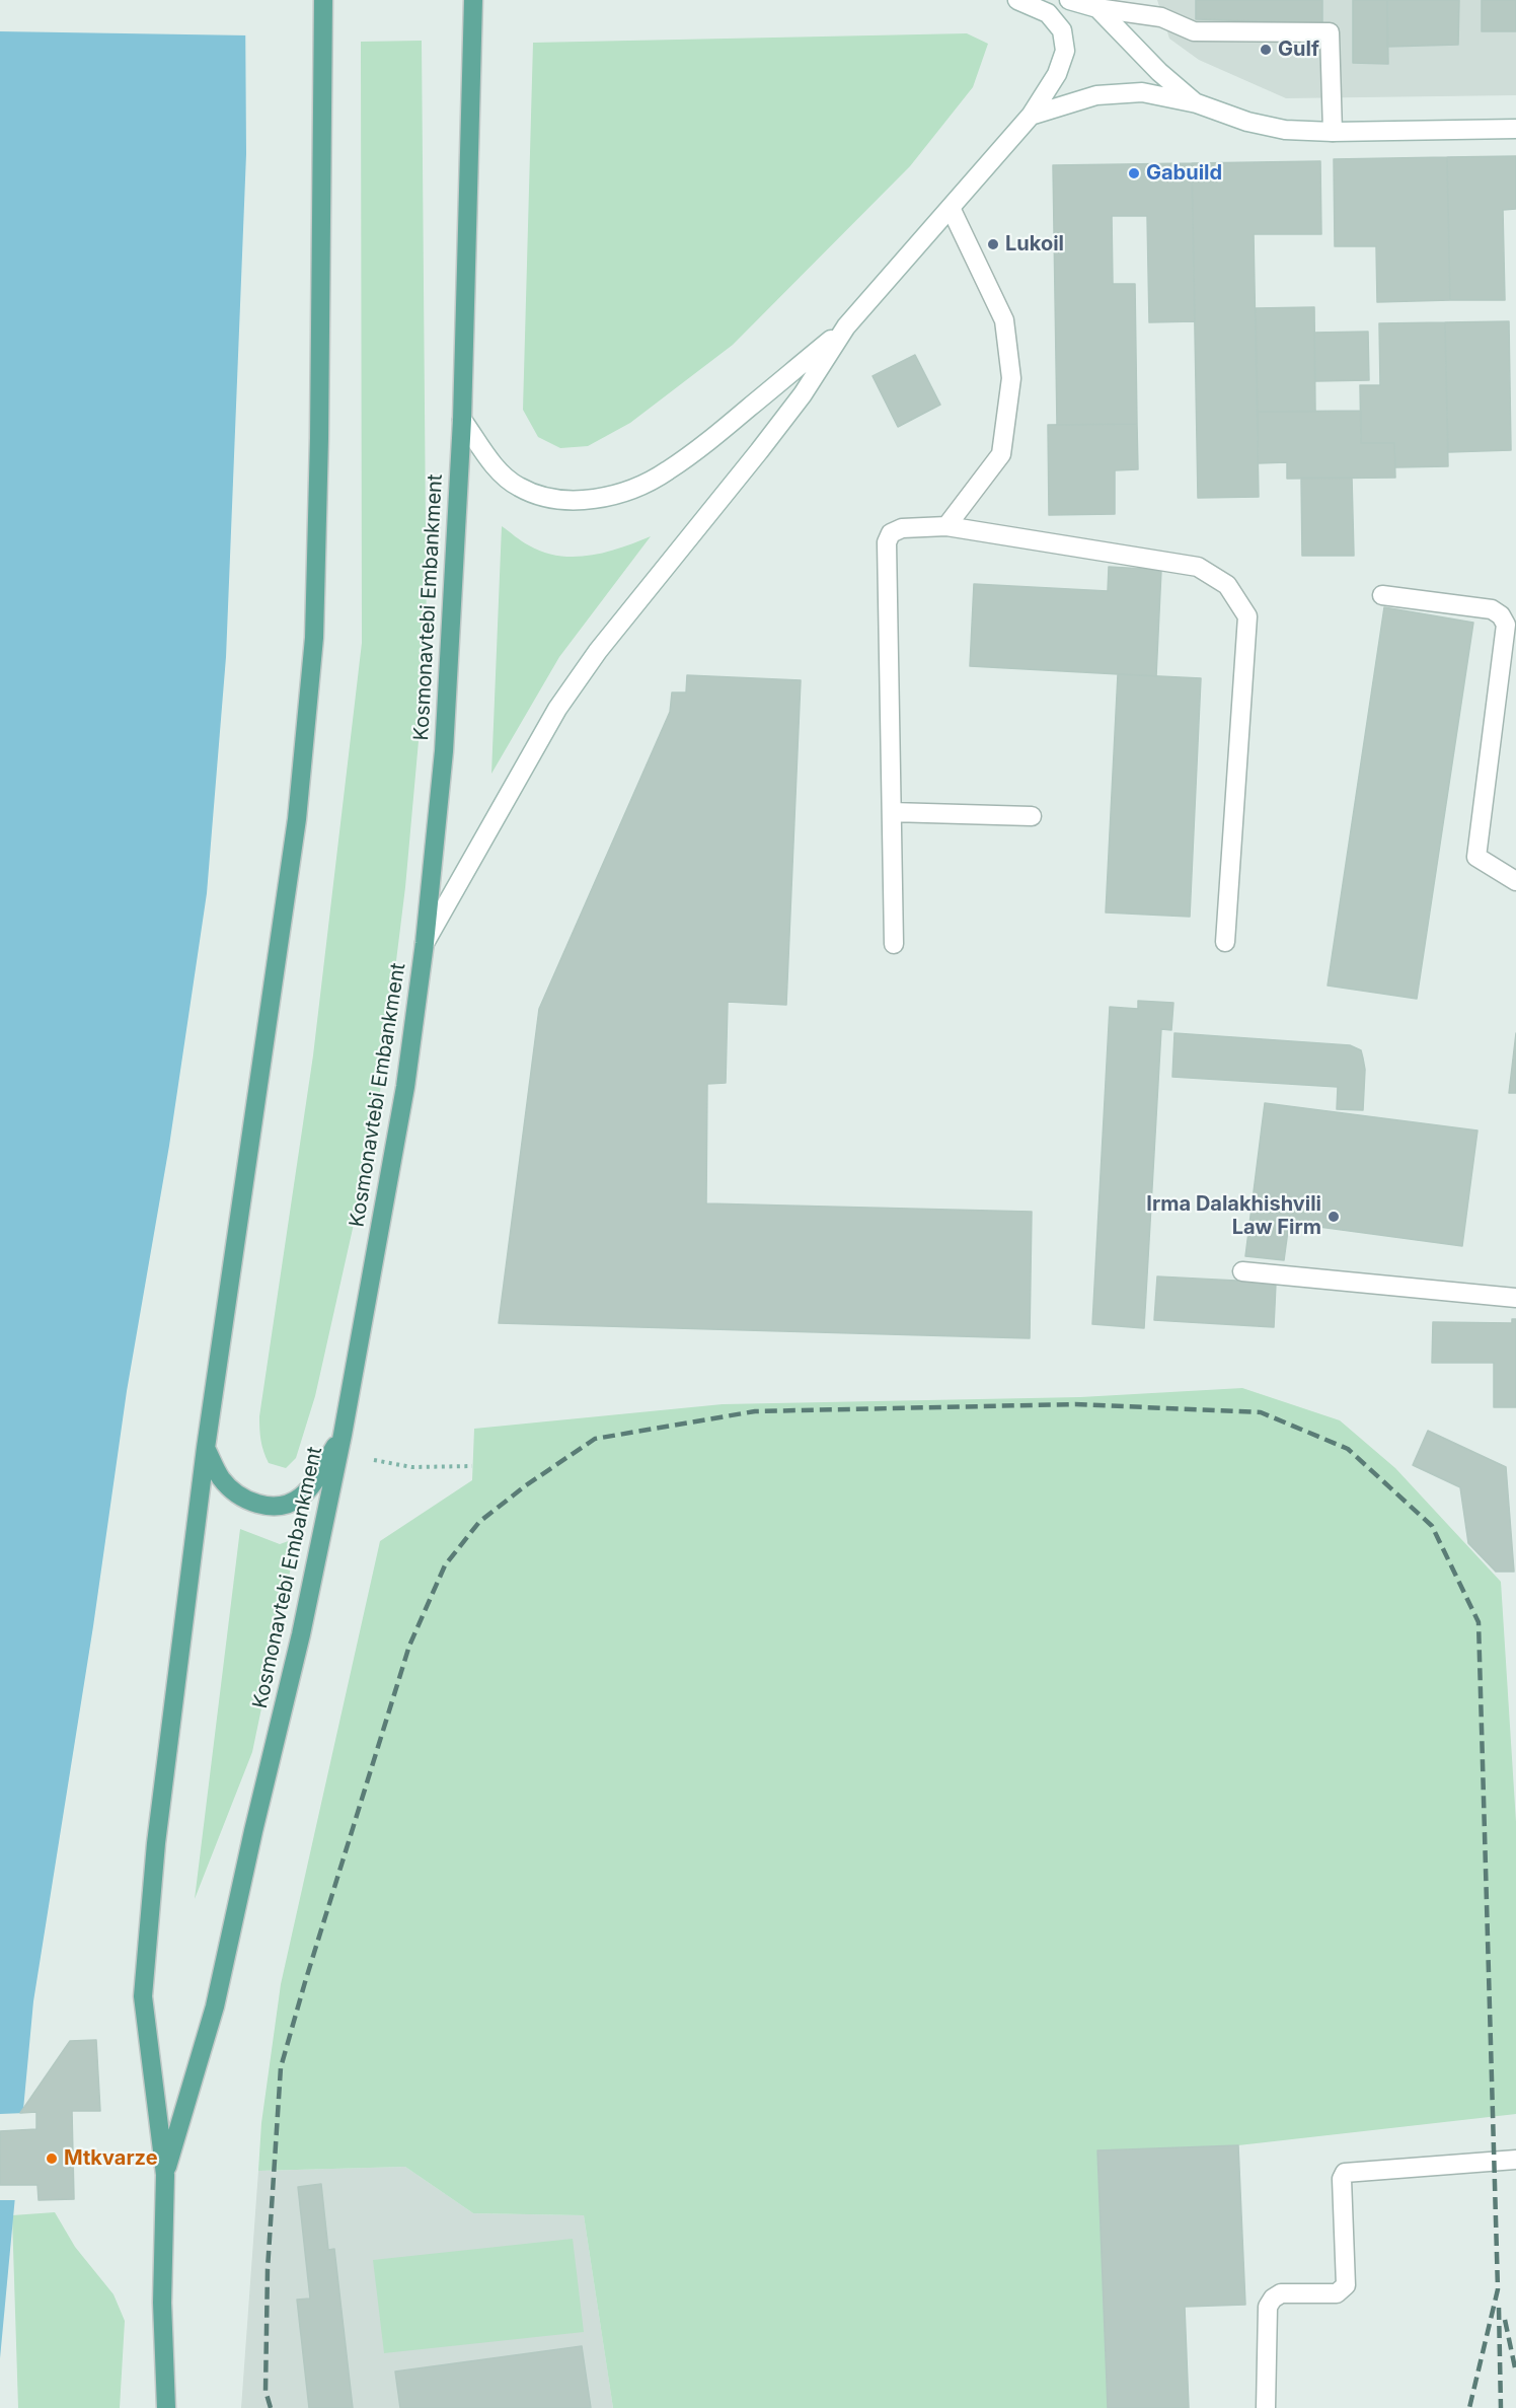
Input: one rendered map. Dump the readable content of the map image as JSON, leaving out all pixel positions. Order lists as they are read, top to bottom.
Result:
{
  "streets": {
    "main road": ["Kosmonavtebi Embankment"]
  },
  "places": [
    "Gulf",
    "Gabuild",
    "Lukoil",
    "Irma Dalakhishvili Law Firm",
    "Mtkvarze"
  ]
}
